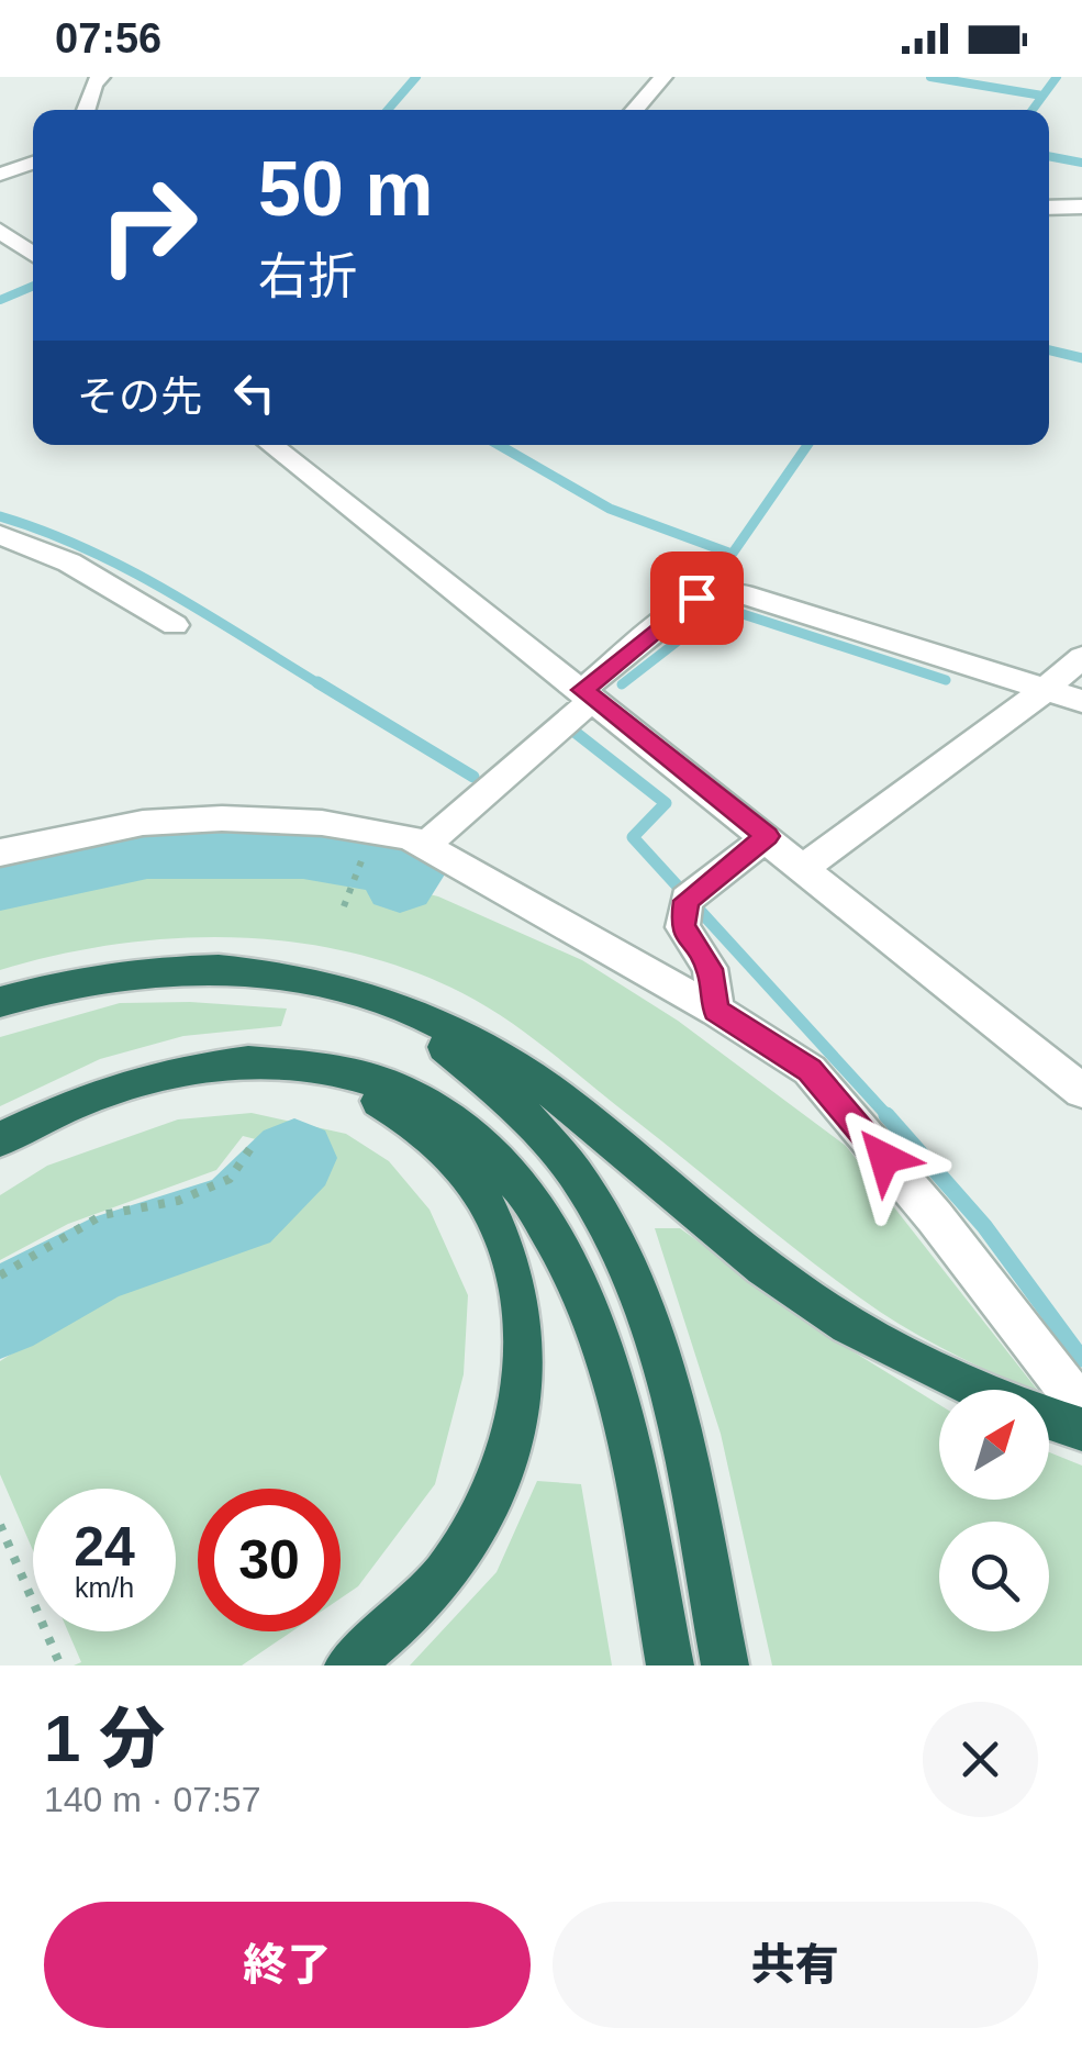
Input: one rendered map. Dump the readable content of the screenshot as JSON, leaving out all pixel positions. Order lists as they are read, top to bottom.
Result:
{
  "north": "top right",
  "page": {
    "status": "07:56",
    "turn": ["50 m", "右折"],
    "then": "その先",
    "speed": "24 km/h",
    "limit": "30",
    "heading": ["1 分", "140 m · 07:57"],
    "buttons": ["終了", "共有"]
  }
}
